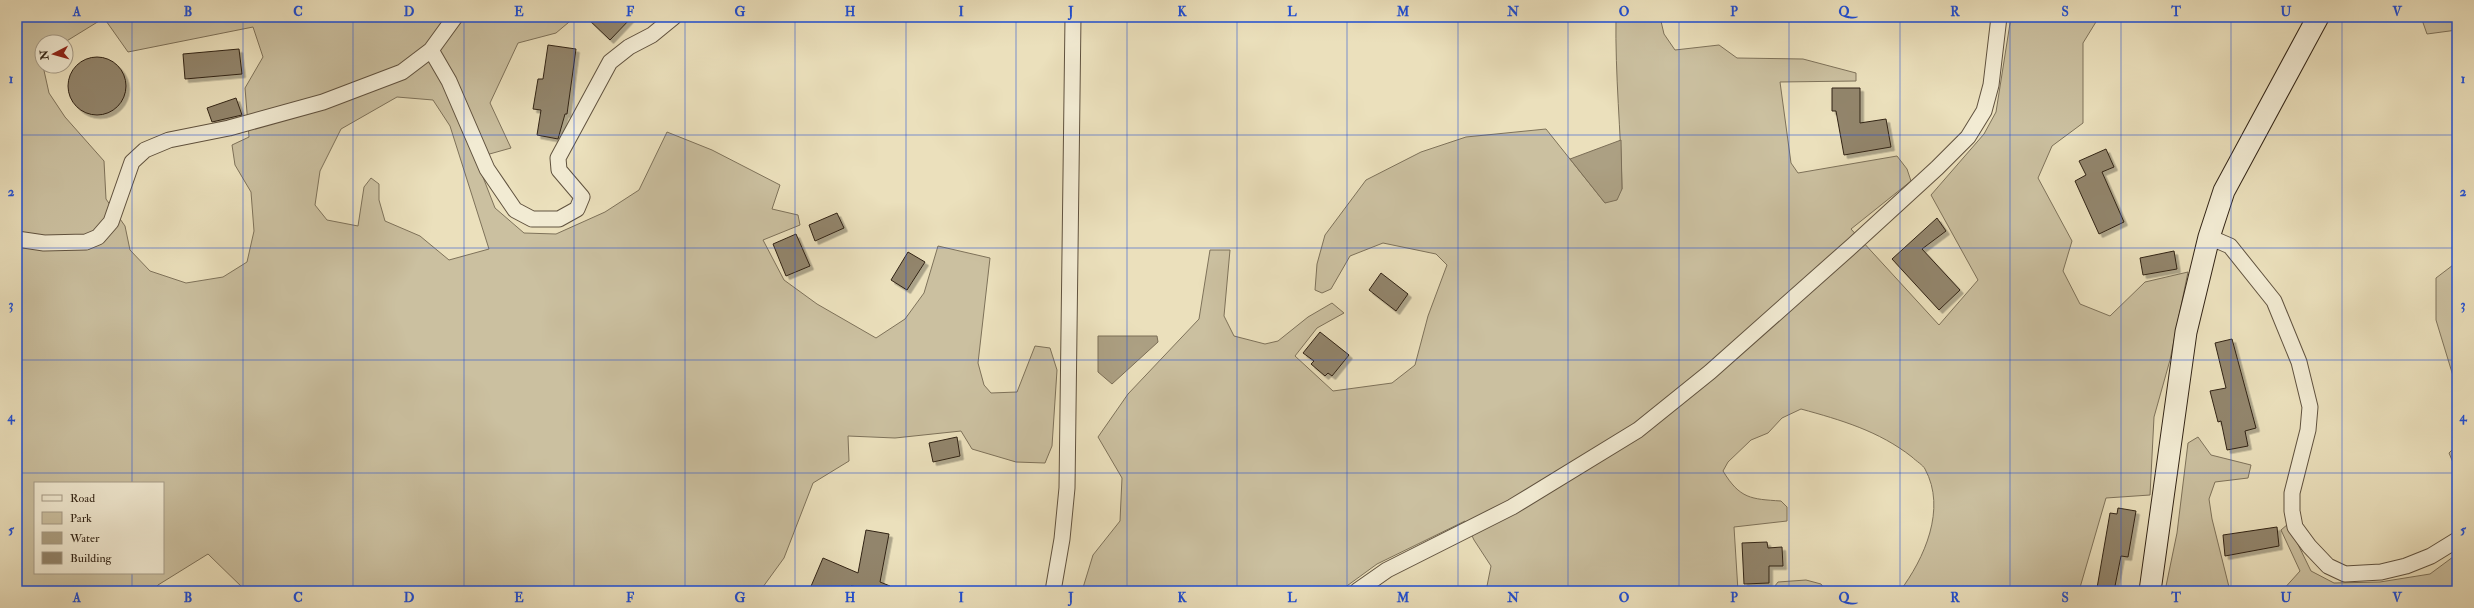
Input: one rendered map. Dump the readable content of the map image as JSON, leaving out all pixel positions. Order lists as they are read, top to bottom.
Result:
{
  "legend": [
    "Road",
    "Park",
    "Water",
    "Building"
  ],
  "north": "left",
  "grid": {
    "columns": [
      "A",
      "B",
      "C",
      "D",
      "E",
      "F",
      "G",
      "H",
      "I",
      "J",
      "K",
      "L",
      "M",
      "N",
      "O",
      "P",
      "Q",
      "R",
      "S",
      "T",
      "U",
      "V"
    ],
    "rows": [
      "1",
      "2",
      "3",
      "4",
      "5"
    ]
  }
}
